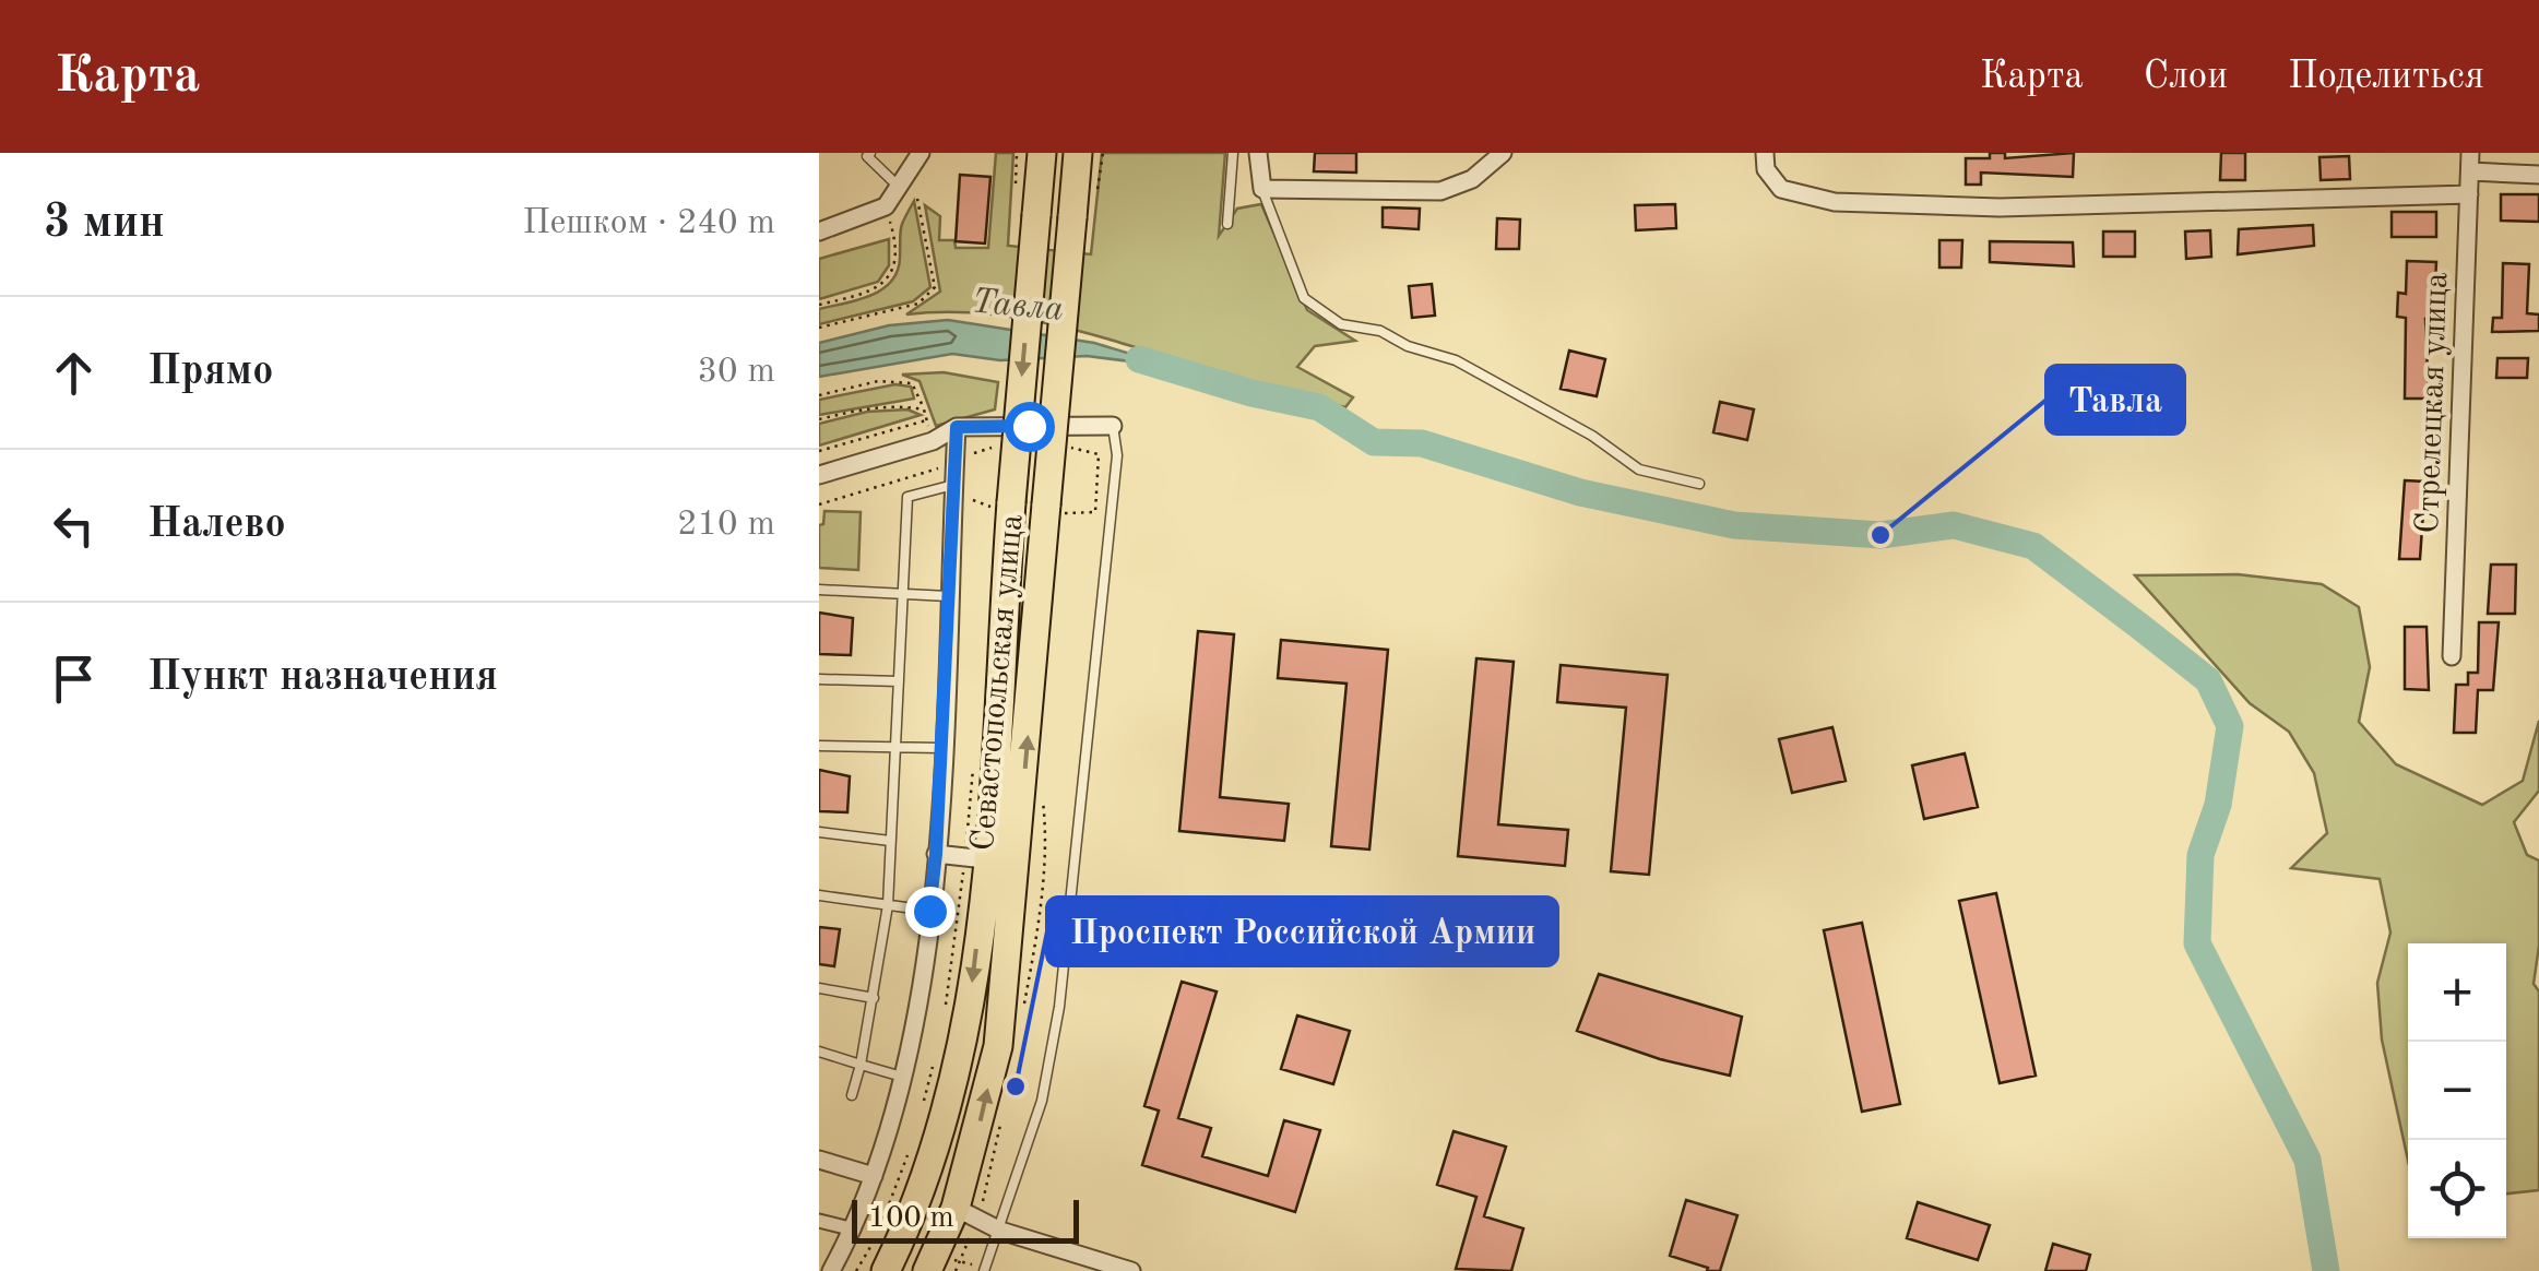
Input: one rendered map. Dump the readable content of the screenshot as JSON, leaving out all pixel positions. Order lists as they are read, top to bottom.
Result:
{
  "streets": {
    "main road": ["Севастопольская улица"],
    "street": ["Стрелецкая улица"]
  },
  "water": ["Тавла"],
  "places": ["Тавла", "Проспект Российской Армии"],
  "scale_bar": "100 m",
  "page": {
    "header": "Карта",
    "nav": ["Карта", "Слои", "Поделиться"],
    "heading": ["3 мин", "Пешком · 240 m"],
    "list": [
      ["Прямо", "30 m"],
      ["Налево", "210 m"],
      "Пункт назначения"
    ],
    "map_buttons": ["+", "−"],
    "scale": "100 m"
  }
}
